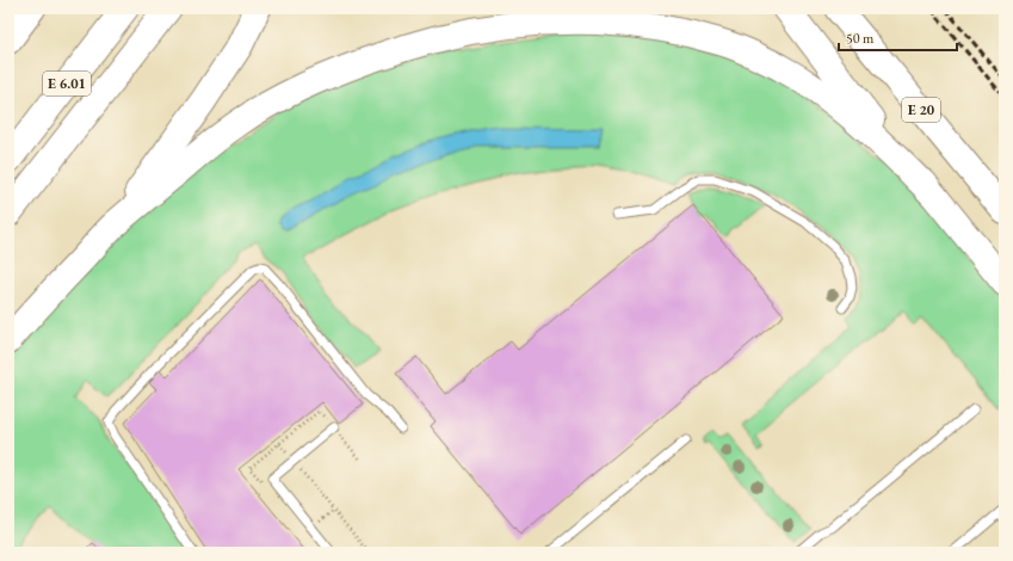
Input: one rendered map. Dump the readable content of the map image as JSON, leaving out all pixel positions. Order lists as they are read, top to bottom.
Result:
{
  "streets": {
    "highway": ["E 6.01", "E 20"]
  },
  "scale_bar": "50 m"
}
